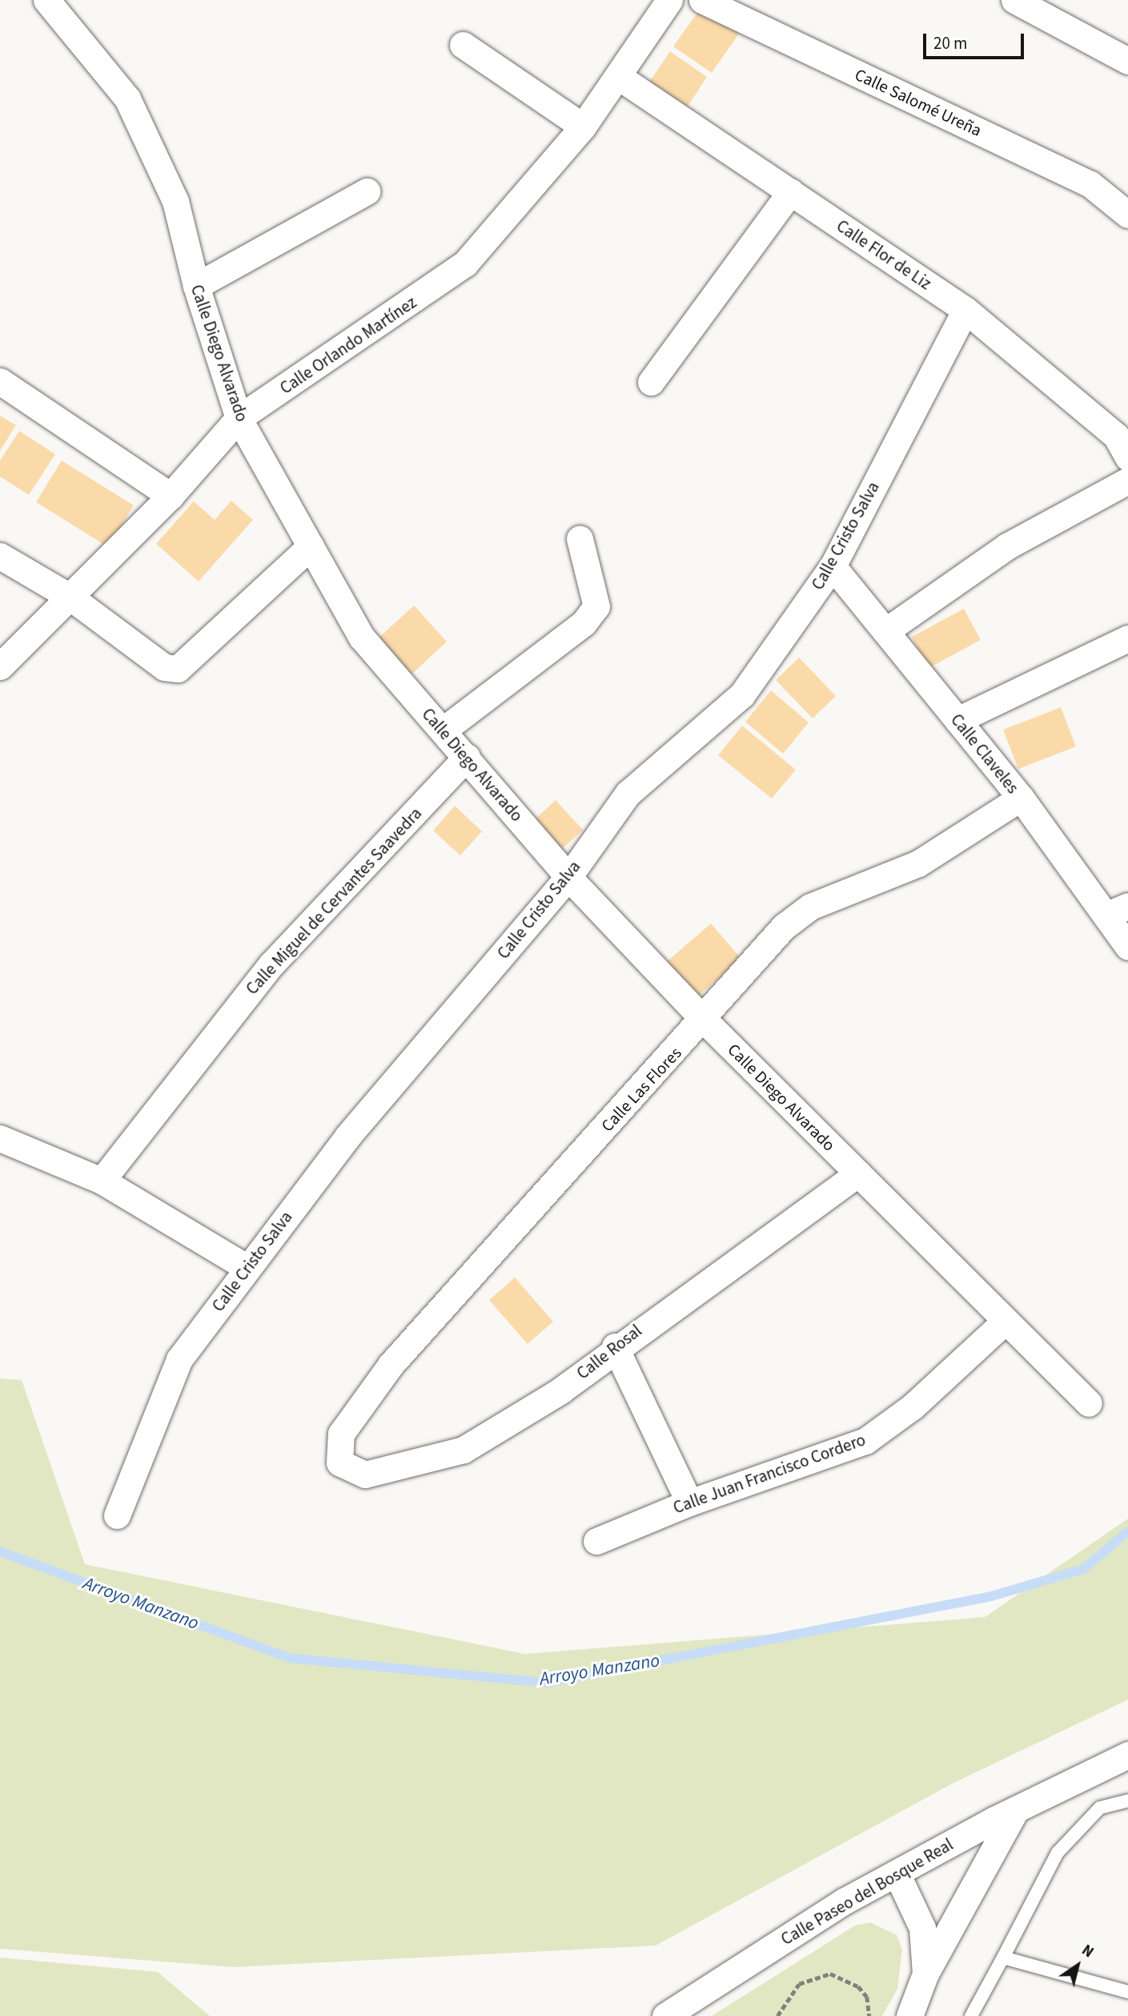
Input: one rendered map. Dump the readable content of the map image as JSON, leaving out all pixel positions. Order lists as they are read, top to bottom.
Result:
{
  "streets": {
    "street": [
      "Calle Salomé Ureña",
      "Calle Flor de Liz",
      "Calle Orlando Martínez",
      "Calle Diego Alvarado",
      "Calle Cristo Salva",
      "Calle Claveles",
      "Calle Miguel de Cervantes Saavedra",
      "Calle Las Flores",
      "Calle Rosal",
      "Calle Juan Francisco Cordero",
      "Calle Paseo del Bosque Real"
    ]
  },
  "crossings": [
    ["Calle Flor de Liz", "Calle Orlando Martínez"],
    ["Calle Flor de Liz", "Calle Cristo Salva"],
    ["Calle Orlando Martínez", "Calle Diego Alvarado"],
    ["Calle Diego Alvarado", "Calle Cristo Salva"],
    ["Calle Diego Alvarado", "Calle Miguel de Cervantes Saavedra"],
    ["Calle Diego Alvarado", "Calle Las Flores"],
    ["Calle Diego Alvarado", "Calle Rosal"],
    ["Calle Diego Alvarado", "Calle Juan Francisco Cordero"],
    ["Calle Cristo Salva", "Calle Claveles"],
    ["Calle Claveles", "Calle Las Flores"],
    ["Calle Las Flores", "Calle Rosal"]
  ],
  "water": ["Arroyo Manzano"],
  "scale_bar": "20 m",
  "north": "top right"
}
